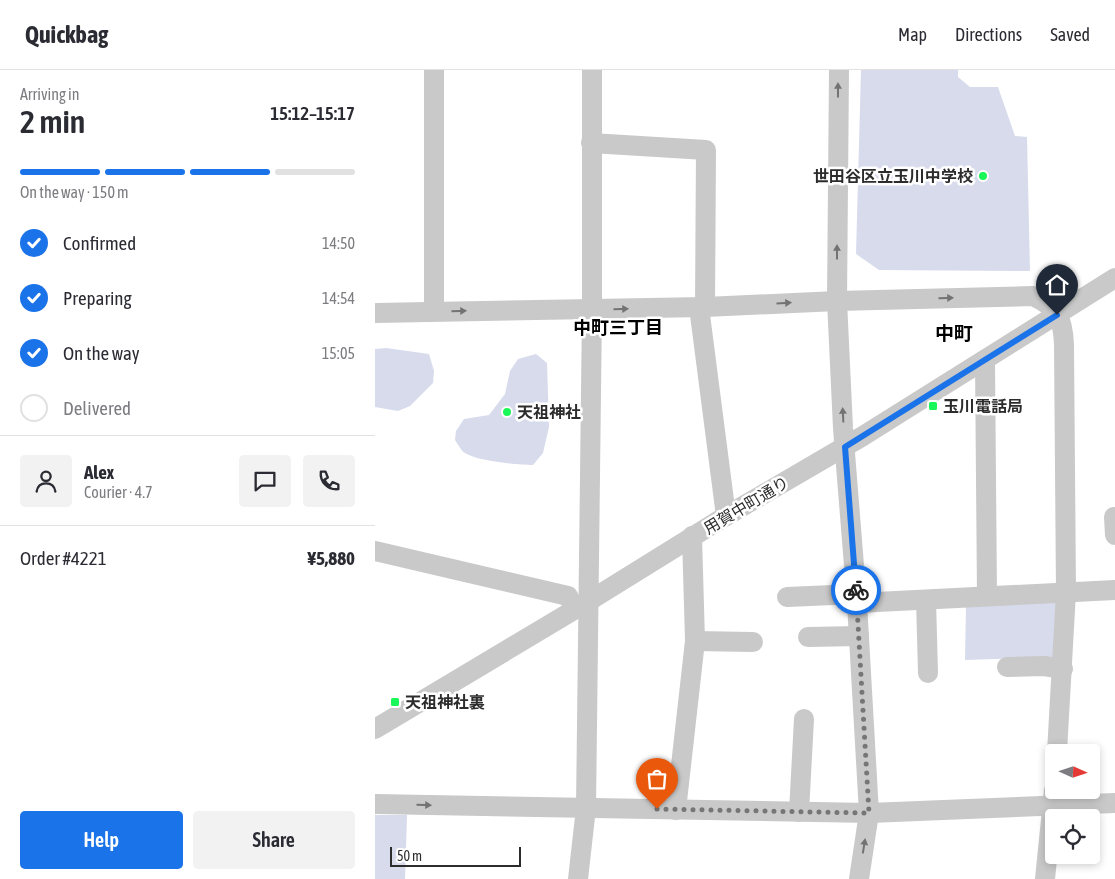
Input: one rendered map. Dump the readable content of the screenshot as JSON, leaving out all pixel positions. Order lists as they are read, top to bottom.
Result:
{
  "streets": {
    "street": ["用賀中町通り"]
  },
  "districts": ["中町三丁目", "中町"],
  "places": {
    "other": ["世田谷区立玉川中学校", "天祖神社"],
    "transit": ["玉川電話局", "天祖神社裏"]
  },
  "scale_bar": "50 m",
  "north": "right",
  "page": {
    "header": "Quickbag",
    "nav": ["Map", "Directions", "Saved"],
    "heading": ["2 min", "Arriving in", "15:12–15:17"],
    "panel": [
      "Alex",
      "Courier · 4.7",
      "Order #4221",
      "¥5,880"
    ],
    "bar": "On the way · 150 m",
    "list": [
      ["Confirmed", "14:50"],
      ["Preparing", "14:54"],
      ["On the way", "15:05"],
      "Delivered"
    ],
    "buttons": ["Help", "Share"],
    "scale": "50 m"
  }
}
